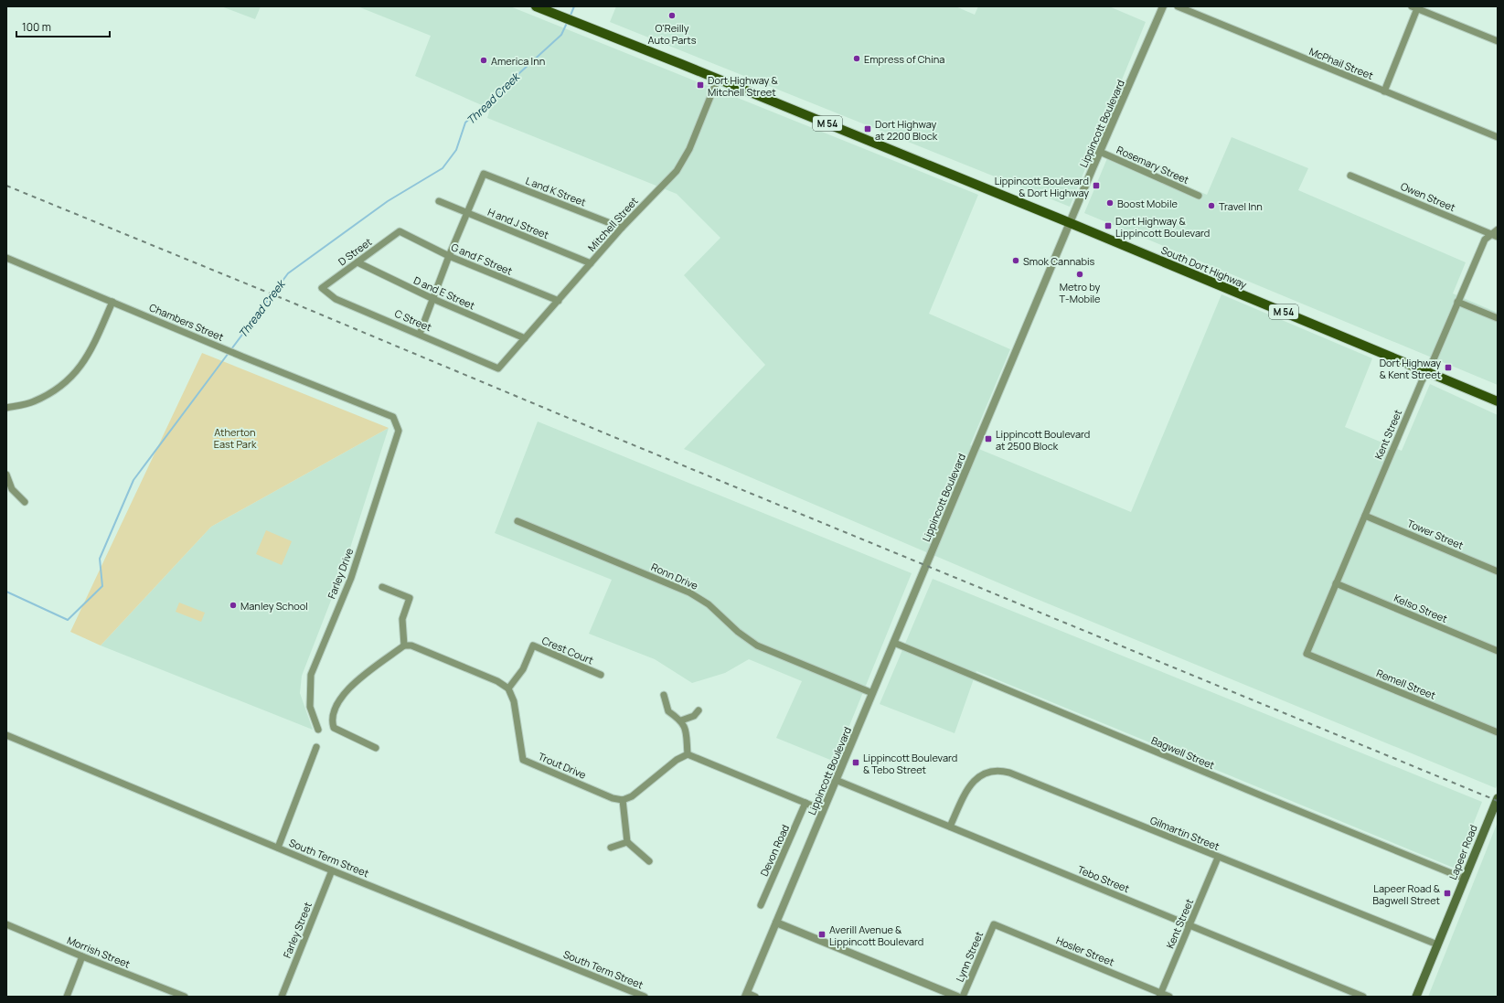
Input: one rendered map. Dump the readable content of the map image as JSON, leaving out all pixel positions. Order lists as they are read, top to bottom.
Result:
{
  "streets": {
    "main road": ["M 54", "South Dort Highway", "Lapeer Road"],
    "street": [
      "McPhail Street",
      "Lippincott Boulevard",
      "Rosemary Street",
      "L and K Street",
      "Owen Street",
      "H and J Street",
      "Mitchell Street",
      "D Street",
      "G and F Street",
      "D and E Street",
      "C Street",
      "Chambers Street",
      "Kent Street",
      "Tower Street",
      "Farley Drive",
      "Ronn Drive",
      "Kelso Street",
      "Crest Court",
      "Remell Street",
      "Bagwell Street",
      "Trout Drive",
      "Gilmartin Street",
      "Devon Road",
      "South Term Street",
      "Tebo Street",
      "Farley Street",
      "Hosler Street",
      "Morrish Street",
      "Lynn Street"
    ]
  },
  "crossings": [
    ["Lippincott Boulevard", "Rosemary Street"],
    ["Lippincott Boulevard", "South Dort Highway"],
    ["Lippincott Boulevard", "Ronn Drive"],
    ["Lippincott Boulevard", "Bagwell Street"],
    ["Lippincott Boulevard", "Tebo Street"],
    ["L and K Street", "H and J Street"],
    ["L and K Street", "Mitchell Street"],
    ["Owen Street", "Kent Street"],
    ["H and J Street", "Mitchell Street"],
    ["Mitchell Street", "G and F Street"],
    ["Mitchell Street", "South Dort Highway"],
    ["Mitchell Street", "D and E Street"],
    ["Mitchell Street", "C Street"],
    ["D Street", "G and F Street"],
    ["D Street", "D and E Street"],
    ["D Street", "C Street"],
    ["South Dort Highway", "Kent Street"],
    ["Chambers Street", "Farley Drive"],
    ["Kent Street", "Tower Street"],
    ["Kent Street", "Kelso Street"],
    ["Kent Street", "Remell Street"],
    ["Kent Street", "Gilmartin Street"],
    ["Kent Street", "Tebo Street"],
    ["Kent Street", "Hosler Street"],
    ["Crest Court", "Trout Drive"],
    ["Bagwell Street", "Lapeer Road"],
    ["Gilmartin Street", "Lapeer Road"],
    ["Gilmartin Street", "Tebo Street"],
    ["South Term Street", "Farley Street"],
    ["Hosler Street", "Lynn Street"]
  ],
  "water": ["Thread Creek"],
  "parks": ["Atherton East Park"],
  "places": {
    "other": [
      "O'Reilly Auto Parts",
      "Empress of China",
      "America Inn",
      "Boost Mobile",
      "Travel Inn",
      "Smok Cannabis",
      "Metro by T-Mobile",
      "Manley School"
    ],
    "transit": [
      "Dort Highway & Mitchell Street",
      "Dort Highway at 2200 Block",
      "Lippincott Boulevard & Dort Highway",
      "Dort Highway & Lippincott Boulevard",
      "Dort Highway & Kent Street",
      "Lippincott Boulevard at 2500 Block",
      "Lippincott Boulevard & Tebo Street",
      "Lapeer Road & Bagwell Street",
      "Averill Avenue & Lippincott Boulevard"
    ]
  },
  "scale_bar": "100 m"
}
